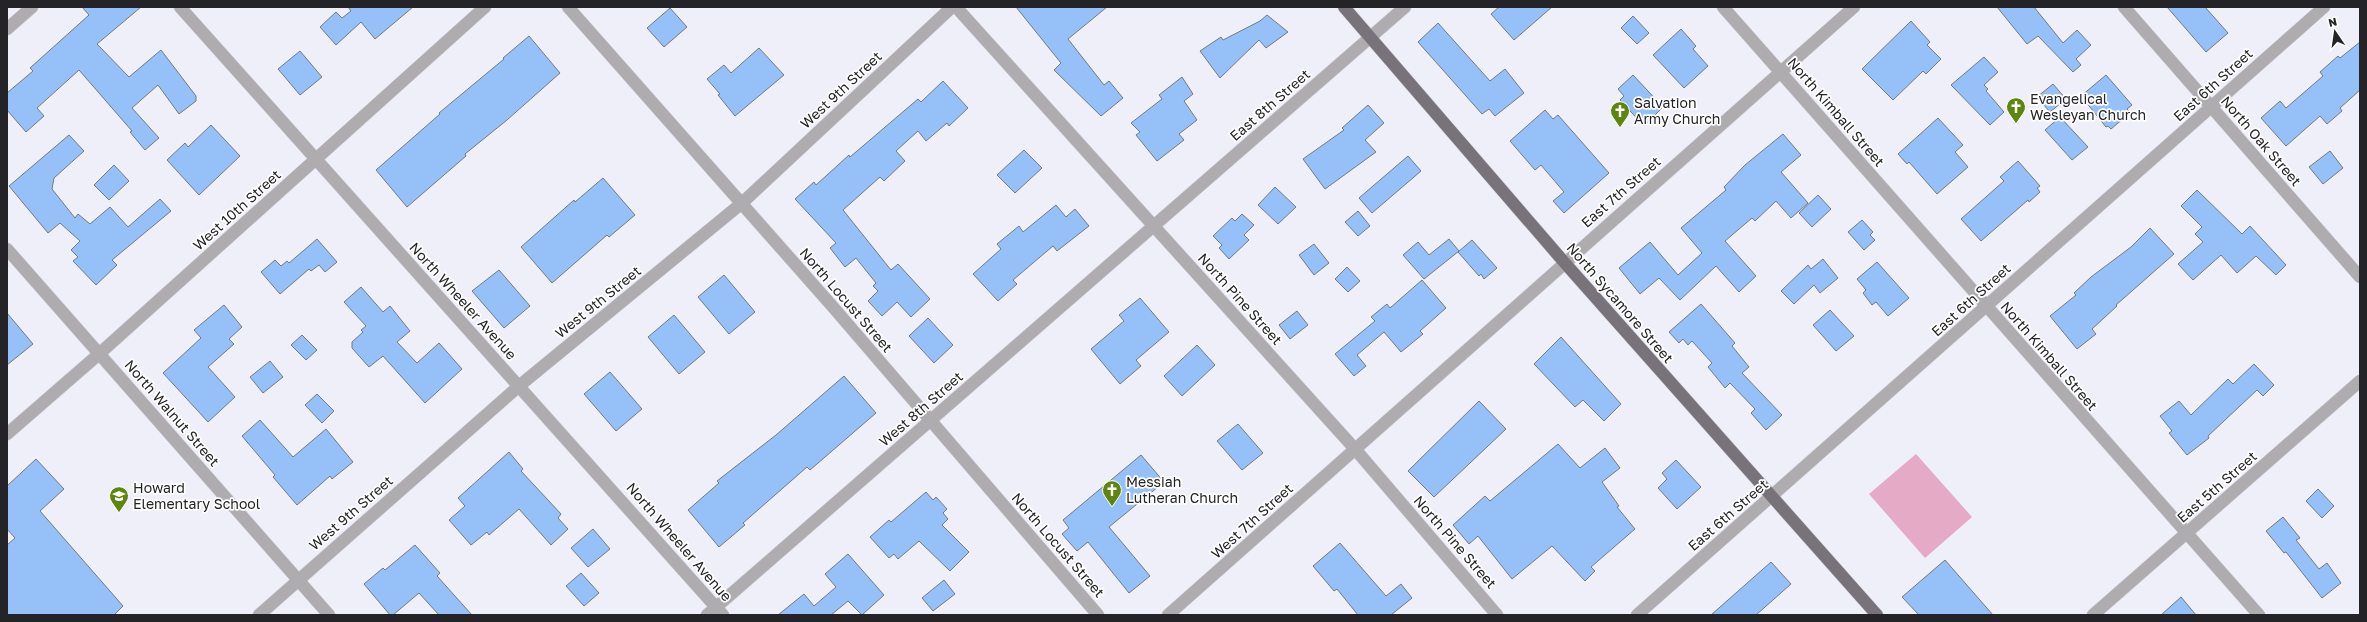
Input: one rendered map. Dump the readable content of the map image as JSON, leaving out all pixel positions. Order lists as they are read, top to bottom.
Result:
{
  "streets": {
    "main road": ["North Sycamore Street"],
    "street": [
      "East 6th Street",
      "West 9th Street",
      "East 8th Street",
      "North Kimball Street",
      "North Oak Street",
      "East 7th Street",
      "West 10th Street",
      "North Pine Street",
      "North Locust Street",
      "North Wheeler Avenue",
      "West 8th Street",
      "North Walnut Street",
      "East 5th Street",
      "West 7th Street"
    ]
  },
  "crossings": [
    ["East 6th Street", "North Kimball Street"],
    ["East 6th Street", "North Oak Street"],
    ["East 6th Street", "North Sycamore Street"],
    ["West 9th Street", "North Locust Street"],
    ["West 9th Street", "North Wheeler Avenue"],
    ["West 9th Street", "North Walnut Street"],
    ["East 8th Street", "North Pine Street"],
    ["East 8th Street", "North Sycamore Street"],
    ["East 8th Street", "West 8th Street"],
    ["North Kimball Street", "East 7th Street"],
    ["North Kimball Street", "East 5th Street"],
    ["East 7th Street", "North Pine Street"],
    ["East 7th Street", "North Sycamore Street"],
    ["East 7th Street", "West 7th Street"],
    ["West 10th Street", "North Wheeler Avenue"],
    ["West 10th Street", "North Walnut Street"],
    ["North Pine Street", "West 8th Street"],
    ["North Pine Street", "West 7th Street"],
    ["North Locust Street", "West 8th Street"],
    ["North Wheeler Avenue", "West 8th Street"]
  ],
  "places": {
    "church": ["Evangelical Wesleyan Church", "Salvation Army Church", "Messiah Lutheran Church"],
    "school or university": ["Howard Elementary School"]
  },
  "north": "top"
}
